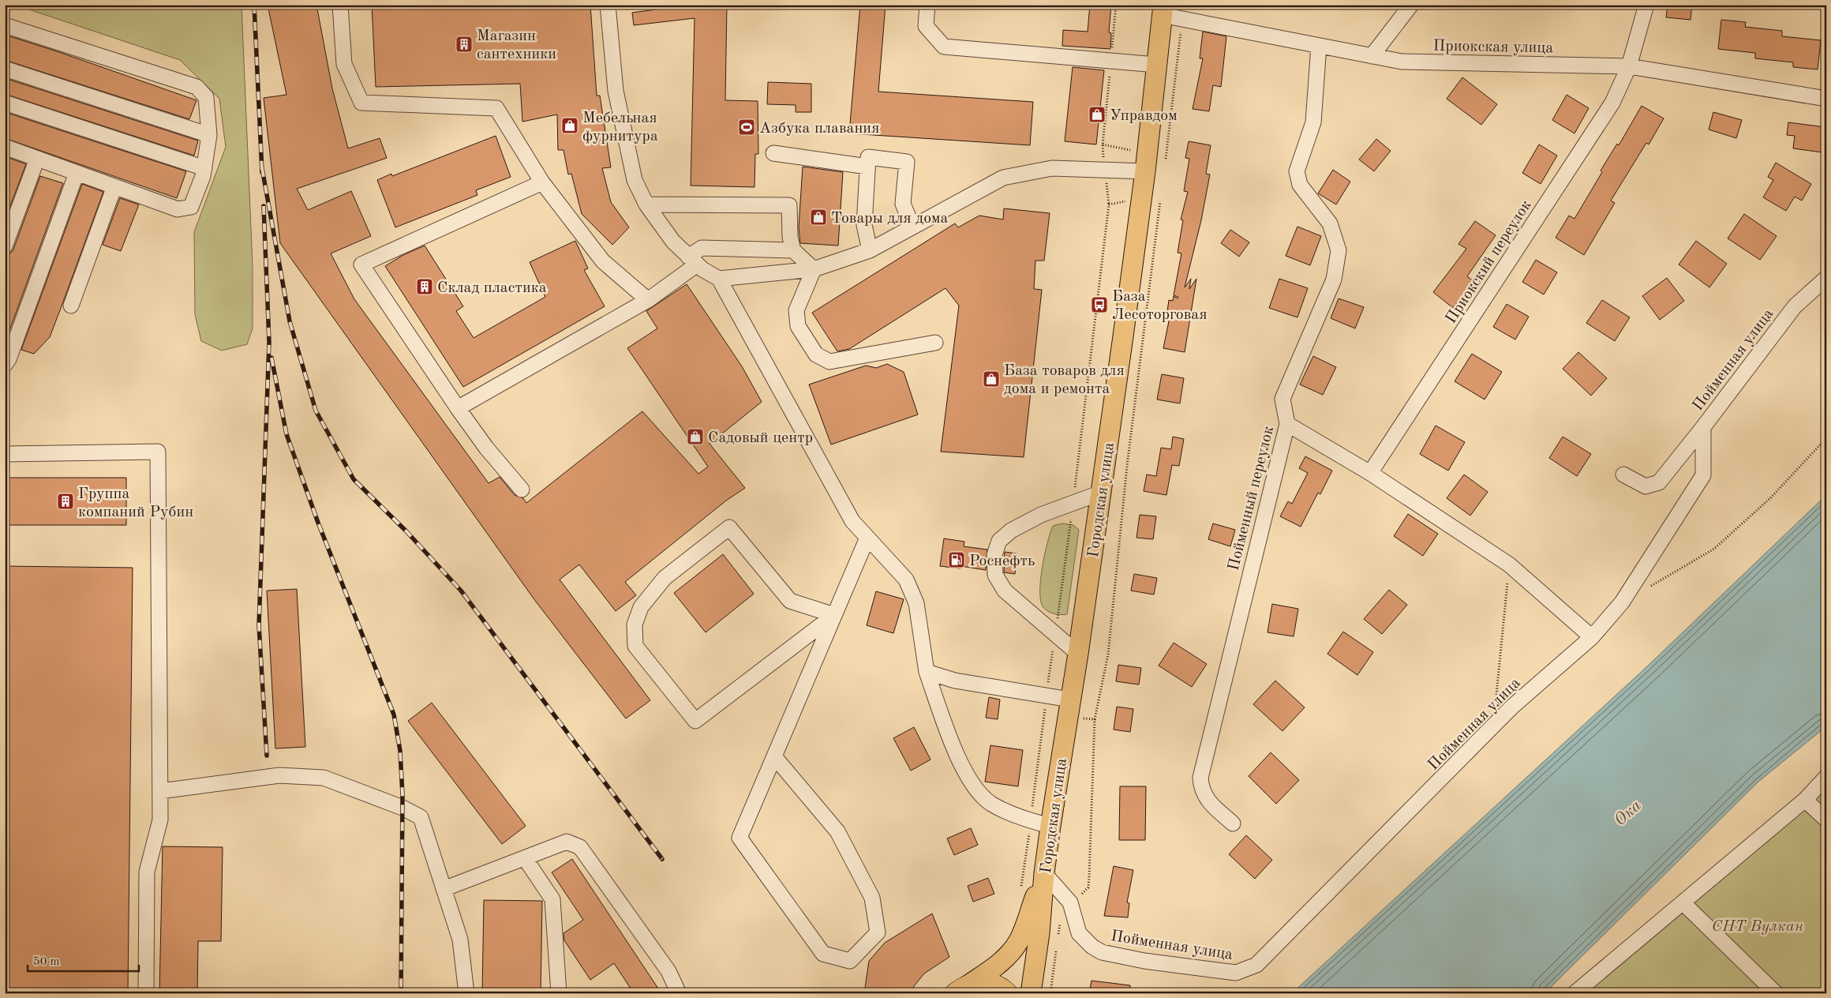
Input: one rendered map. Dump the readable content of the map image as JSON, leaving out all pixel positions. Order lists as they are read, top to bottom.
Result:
{
  "streets": {
    "main road": ["Городская улица"],
    "street": [
      "Приокская улица",
      "Приокский переулок",
      "Пойменная улица",
      "Пойменный переулок"
    ]
  },
  "crossings": [
    ["Приокская улица", "Приокский переулок"],
    ["Приокская улица", "Пойменный переулок"],
    ["Приокская улица", "Городская улица"],
    ["Пойменная улица", "Городская улица"]
  ],
  "water": ["Ока"],
  "parks": ["СНТ Вулкан"],
  "places": {
    "building": ["Магазин сантехники", "Склад пластика", "Группа компаний Рубин"],
    "shop": [
      "Управдом",
      "Мебельная фурнитура",
      "Товары для дома",
      "База товаров для дома и ремонта",
      "Садовый центр"
    ],
    "sports": ["Азбука плавания"],
    "bus stop": ["База Лесоторговая"],
    "fuel station": ["Роснефть"]
  },
  "scale_bar": "50 m"
}
